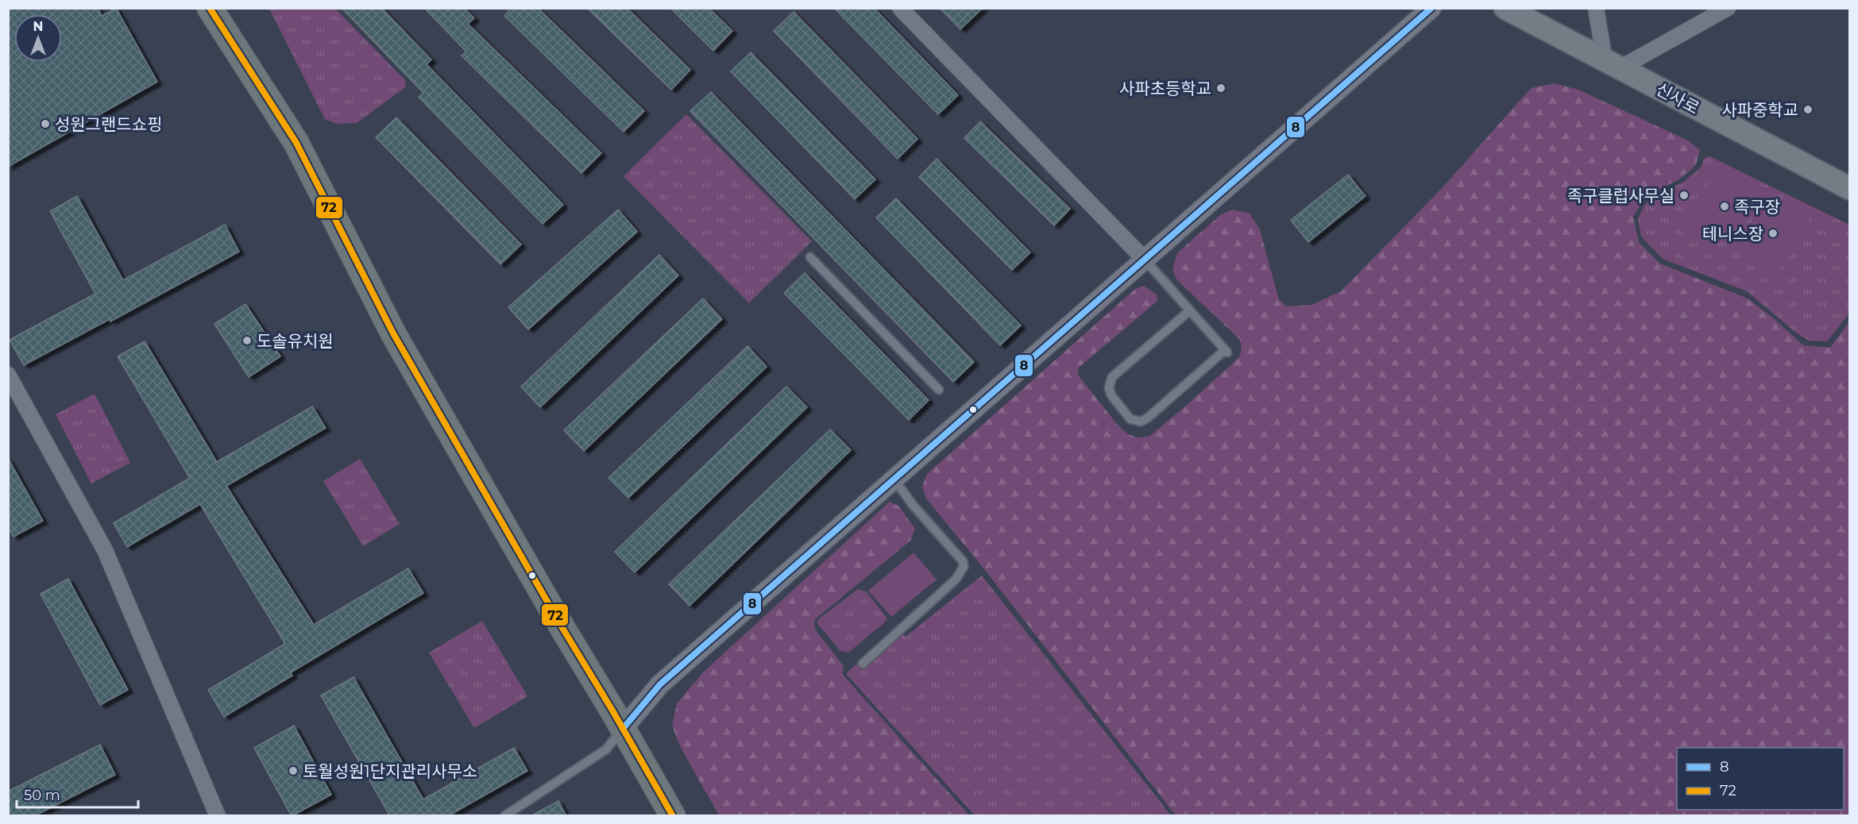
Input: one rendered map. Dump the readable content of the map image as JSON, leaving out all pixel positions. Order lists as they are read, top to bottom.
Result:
{
  "streets": {
    "main road": ["신사로"]
  },
  "places": [
    "사파초등학교",
    "사파중학교",
    "성원그랜드쇼핑",
    "족구클럽사무실",
    "족구장",
    "테니스장",
    "도솔유치원",
    "토월성원1단지관리사무소"
  ],
  "lines": ["transit line 8", "transit line 72"],
  "legend": ["8", "72"],
  "scale_bar": "50 m",
  "north": "top"
}
